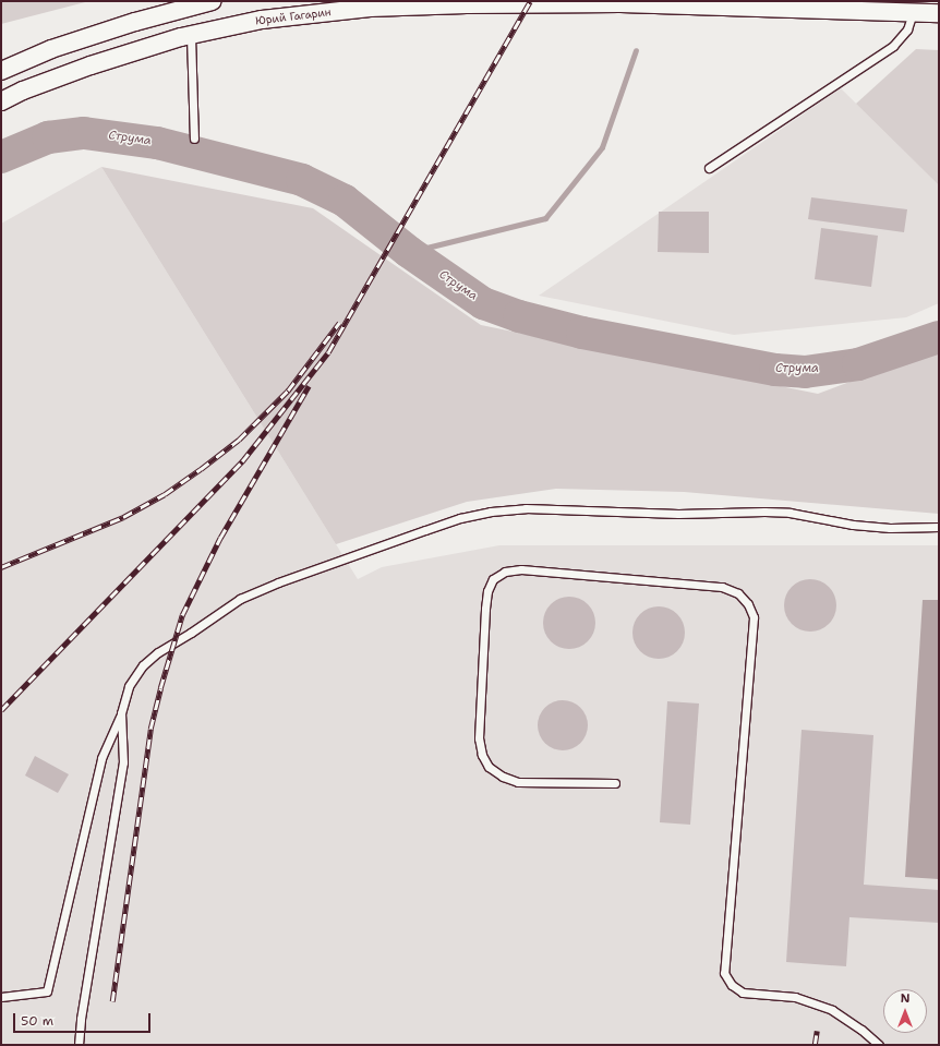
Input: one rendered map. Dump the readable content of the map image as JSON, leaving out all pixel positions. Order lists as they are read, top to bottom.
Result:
{
  "streets": {
    "street": ["Юрий Гагарин"]
  },
  "water": ["Струма"],
  "scale_bar": "50 m",
  "north": "top"
}
